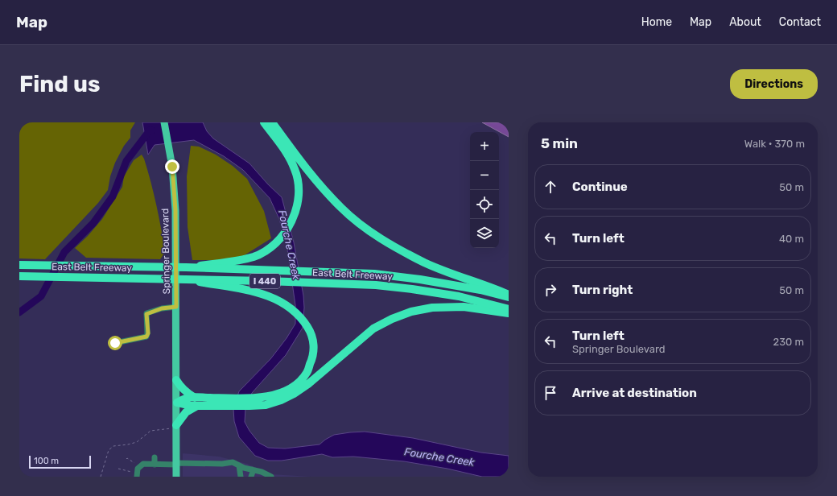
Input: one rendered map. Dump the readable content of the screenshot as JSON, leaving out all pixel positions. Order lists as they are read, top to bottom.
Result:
{
  "streets": {
    "highway": ["East Belt Freeway", "I 440"],
    "main road": ["Springer Boulevard"]
  },
  "water": ["Fourche Creek"],
  "scale_bar": "100 m",
  "page": {
    "header": "Map",
    "nav": [
      "Home",
      "Map",
      "About",
      "Contact"
    ],
    "buttons": "Directions",
    "title": "Find us",
    "heading": ["5 min", "Walk · 370 m"],
    "map_buttons": ["+", "−"],
    "list": [
      ["Continue", "50 m"],
      ["Turn left", "40 m"],
      ["Turn right", "50 m"],
      ["Turn left", "Springer Boulevard", "230 m"],
      "Arrive at destination"
    ],
    "scale": "100 m"
  }
}
